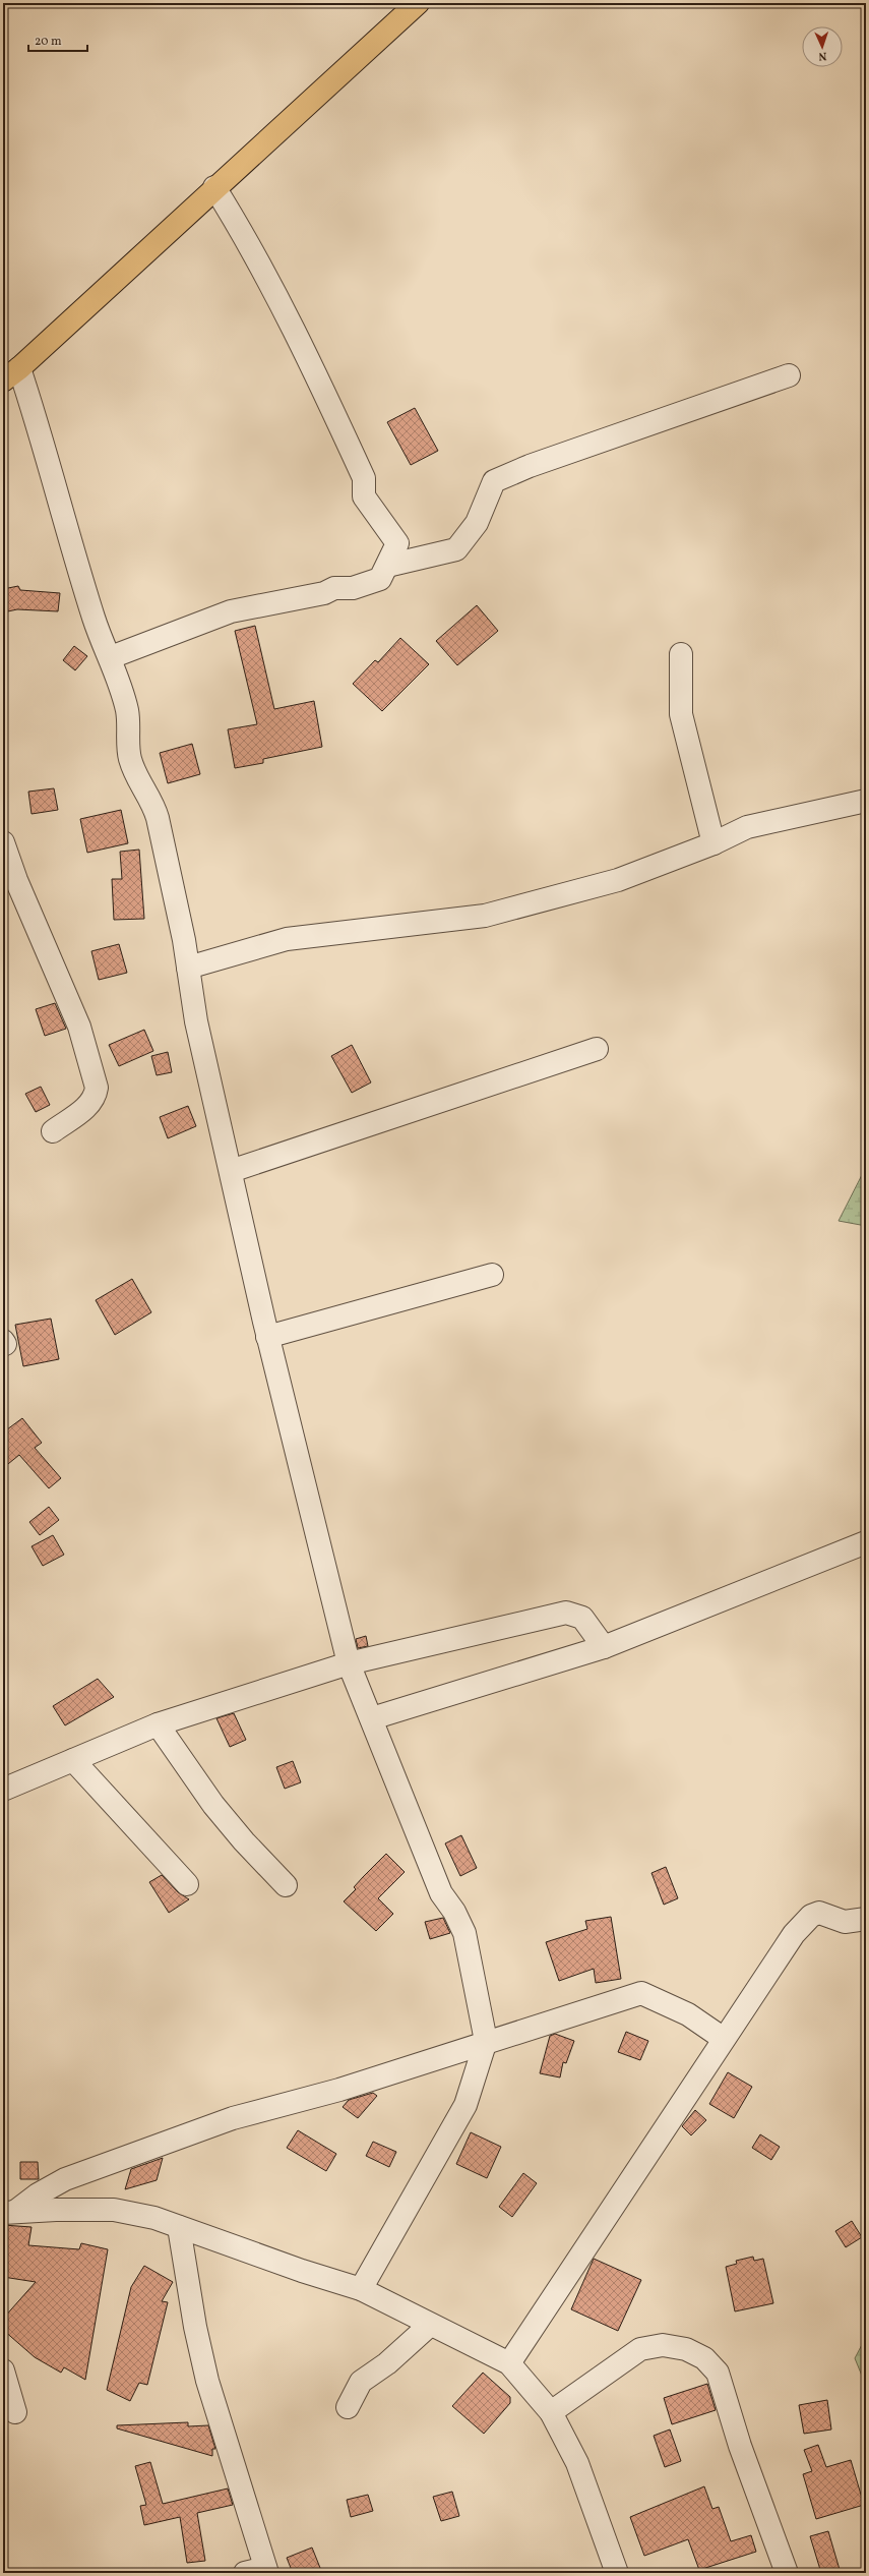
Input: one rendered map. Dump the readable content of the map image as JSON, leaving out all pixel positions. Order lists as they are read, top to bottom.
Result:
{
  "scale_bar": "20 m",
  "north": "bottom"
}
